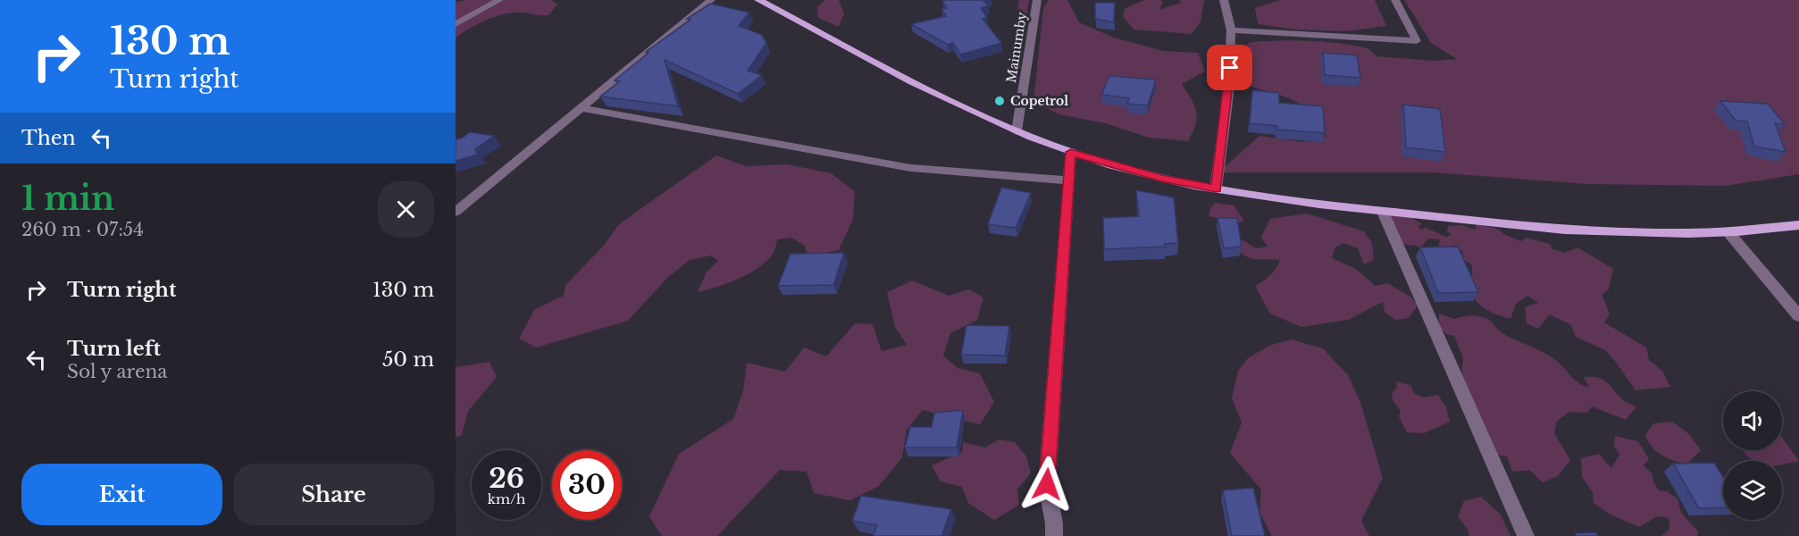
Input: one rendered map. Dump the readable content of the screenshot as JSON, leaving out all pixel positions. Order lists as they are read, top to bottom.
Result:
{
  "streets": {
    "street": ["Mainumby"]
  },
  "places": ["Copetrol"],
  "page": {
    "turn": ["130 m", "Turn right"],
    "then": "Then",
    "heading": ["1 min", "260 m · 07:54"],
    "list": [
      {
        "name": "Turn right",
        "value": "130 m"
      },
      {
        "name": "Turn left",
        "note": "Sol y arena",
        "value": "50 m"
      }
    ],
    "speed": "26 km/h",
    "limit": "30",
    "buttons": ["Exit", "Share"]
  }
}
